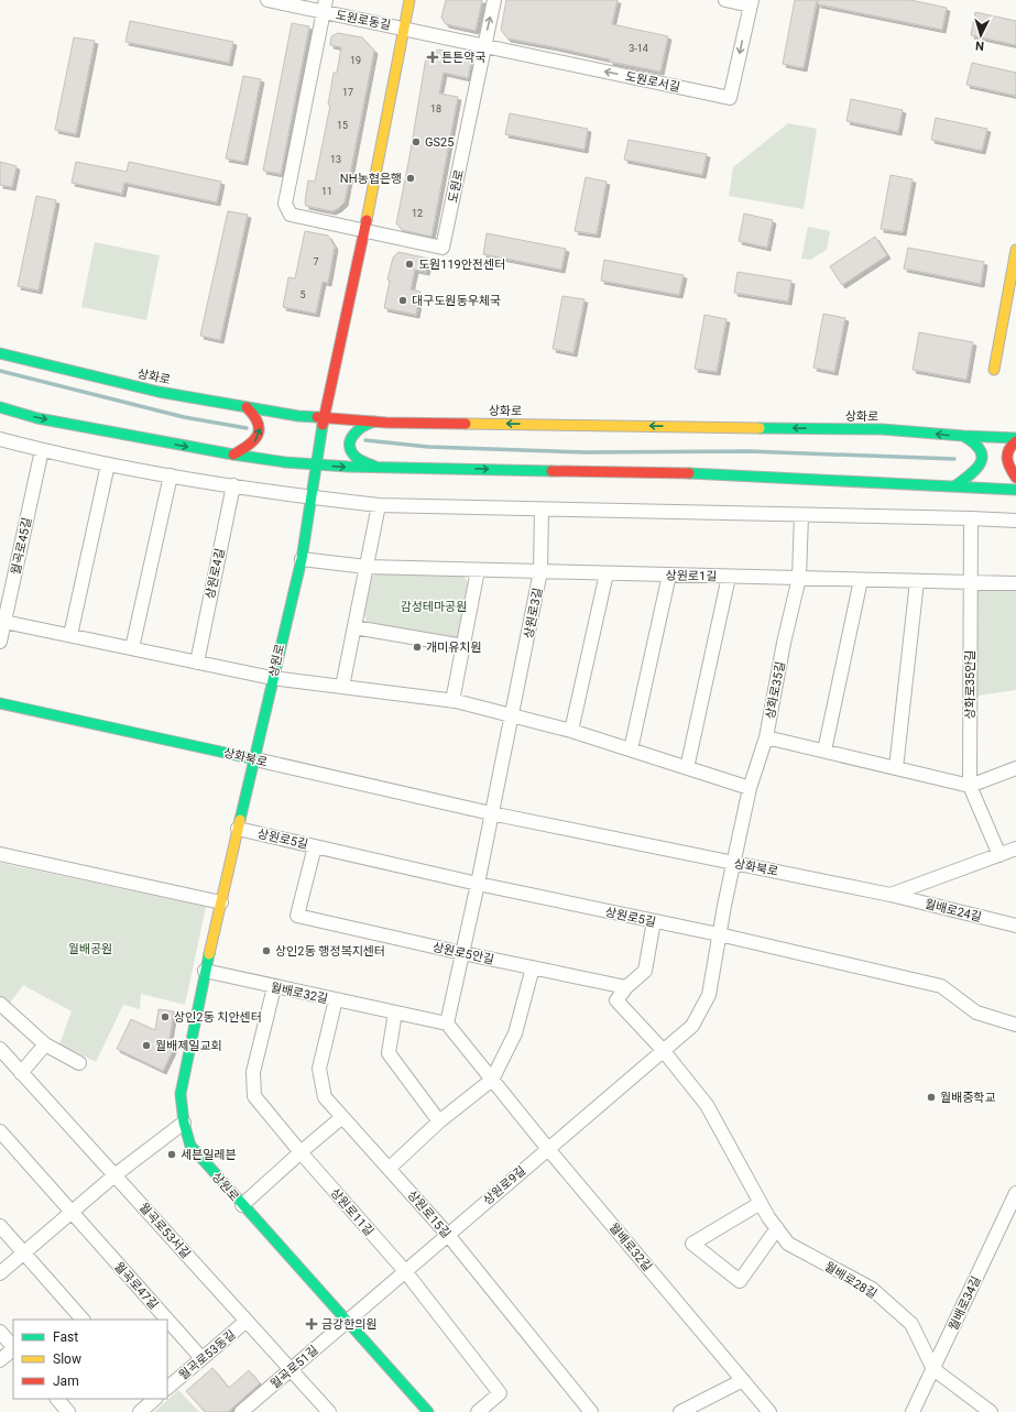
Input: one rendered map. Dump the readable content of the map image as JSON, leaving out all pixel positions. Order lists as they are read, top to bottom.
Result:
{
  "streets": {
    "main road": ["상화로", "상원로", "상화북로"],
    "street": [
      "도원로동길",
      "도원로서길",
      "도원로",
      "월곡로45길",
      "상원로4길",
      "상원로1길",
      "상원로3길",
      "상화로35안길",
      "상화로35길",
      "상원로5길",
      "월배로24길",
      "상원로5안길",
      "월배로32길",
      "상원로9길",
      "상원로11길",
      "상원로15길",
      "월곡로53서길",
      "월배로28길",
      "월곡로47길",
      "월배로34길",
      "월곡로53동길",
      "월곡로51길"
    ]
  },
  "crossings": [
    ["도원로동길", "도원로서길"],
    ["도원로동길", "도원로"],
    ["도원로서길", "도원로"],
    ["상화로", "상원로"],
    ["상원로1길", "상원로3길"],
    ["상원로1길", "상원로"],
    ["상원로1길", "상화로35안길"],
    ["상원로1길", "상화로35길"],
    ["상원로", "상화북로"],
    ["상원로", "상원로5길"],
    ["상원로", "월배로32길"],
    ["상원로", "상원로9길"],
    ["상원로", "월곡로51길"],
    ["상화로35길", "상화북로"],
    ["상화로35길", "상원로9길"],
    ["상화북로", "월배로24길"],
    ["상화북로", "상원로9길"],
    ["상원로5길", "상원로5안길"],
    ["상원로5길", "상원로9길"],
    ["월배로32길", "상원로9길"],
    ["월배로32길", "상원로11길"],
    ["월배로32길", "상원로15길"],
    ["상원로9길", "상원로11길"],
    ["상원로9길", "상원로15길"],
    ["상원로9길", "월배로28길"],
    ["상원로9길", "월곡로51길"],
    ["월곡로53서길", "월곡로53동길"],
    ["월곡로53서길", "월곡로51길"],
    ["월배로28길", "월배로34길"],
    ["월곡로47길", "월곡로53동길"]
  ],
  "parks": ["감성테마공원", "월배공원"],
  "places": {
    "health": ["튼튼약국", "금강한의원"],
    "other": [
      "GS25",
      "NH농협은행",
      "도원119안전센터",
      "대구도원동우체국",
      "개미유치원",
      "상인2동 행정복지센터",
      "상인2동 치안센터",
      "월배제일교회",
      "월배중학교",
      "세븐일레븐"
    ]
  },
  "house_numbers": [
    "3-14",
    "19",
    "17",
    "18",
    "15",
    "13",
    "11",
    "12",
    "7",
    "5"
  ],
  "legend": ["Fast", "Slow", "Jam"],
  "north": "bottom"
}
